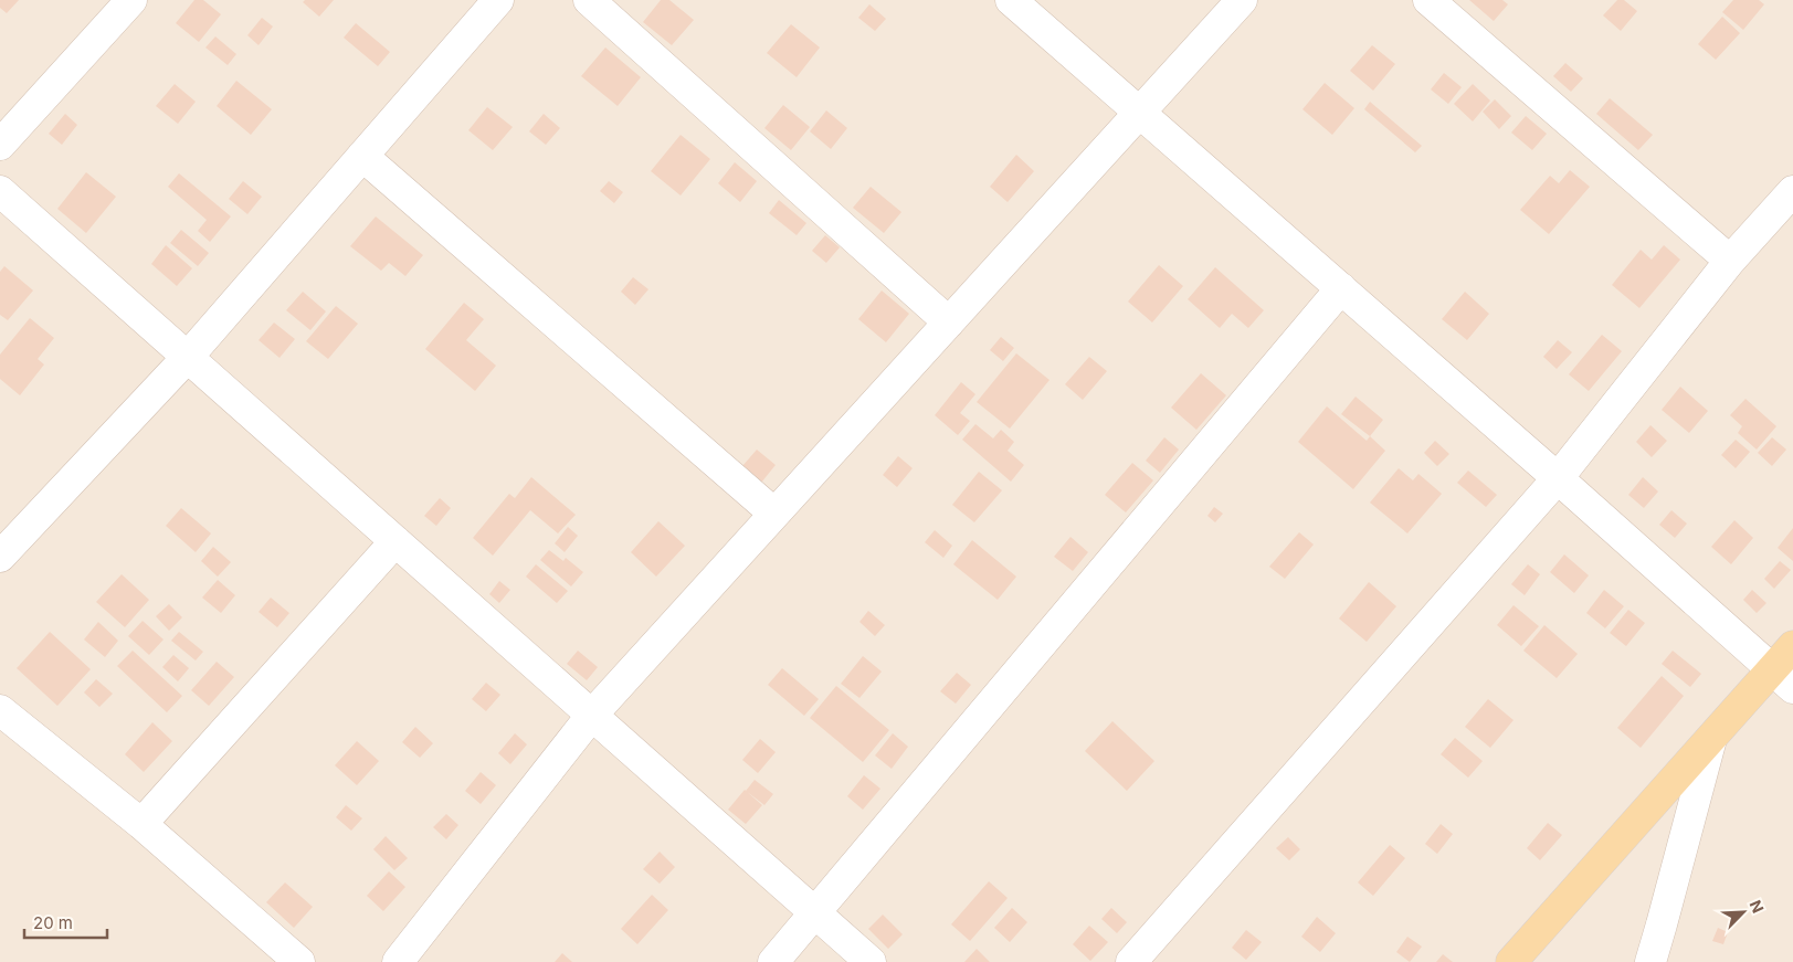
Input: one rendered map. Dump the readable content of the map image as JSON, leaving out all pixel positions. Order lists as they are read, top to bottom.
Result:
{
  "scale_bar": "20 m",
  "north": "top right"
}
